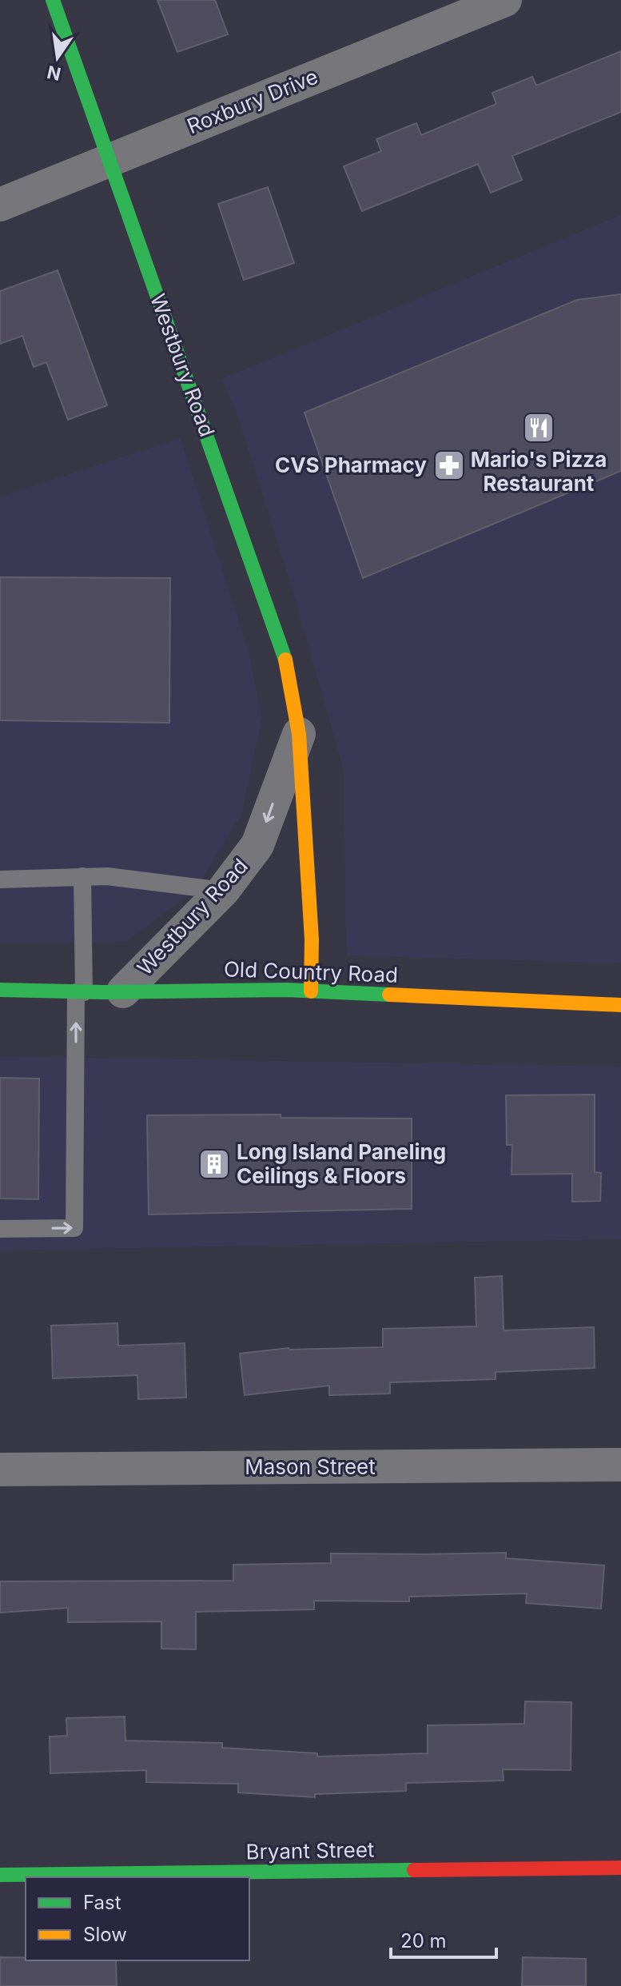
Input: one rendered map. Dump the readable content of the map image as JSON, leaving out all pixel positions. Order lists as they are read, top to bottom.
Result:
{
  "streets": {
    "street": [
      "Roxbury Drive",
      "Westbury Road",
      "Old Country Road",
      "Mason Street",
      "Bryant Street"
    ]
  },
  "crossings": [
    ["Roxbury Drive", "Westbury Road"],
    ["Westbury Road", "Old Country Road"]
  ],
  "places": {
    "restaurant": ["Mario's Pizza Restaurant"],
    "pharmacy": ["CVS Pharmacy"],
    "building": ["Long Island Paneling Ceilings & Floors"]
  },
  "legend": ["Fast", "Slow"],
  "scale_bar": "20 m",
  "north": "bottom"
}
